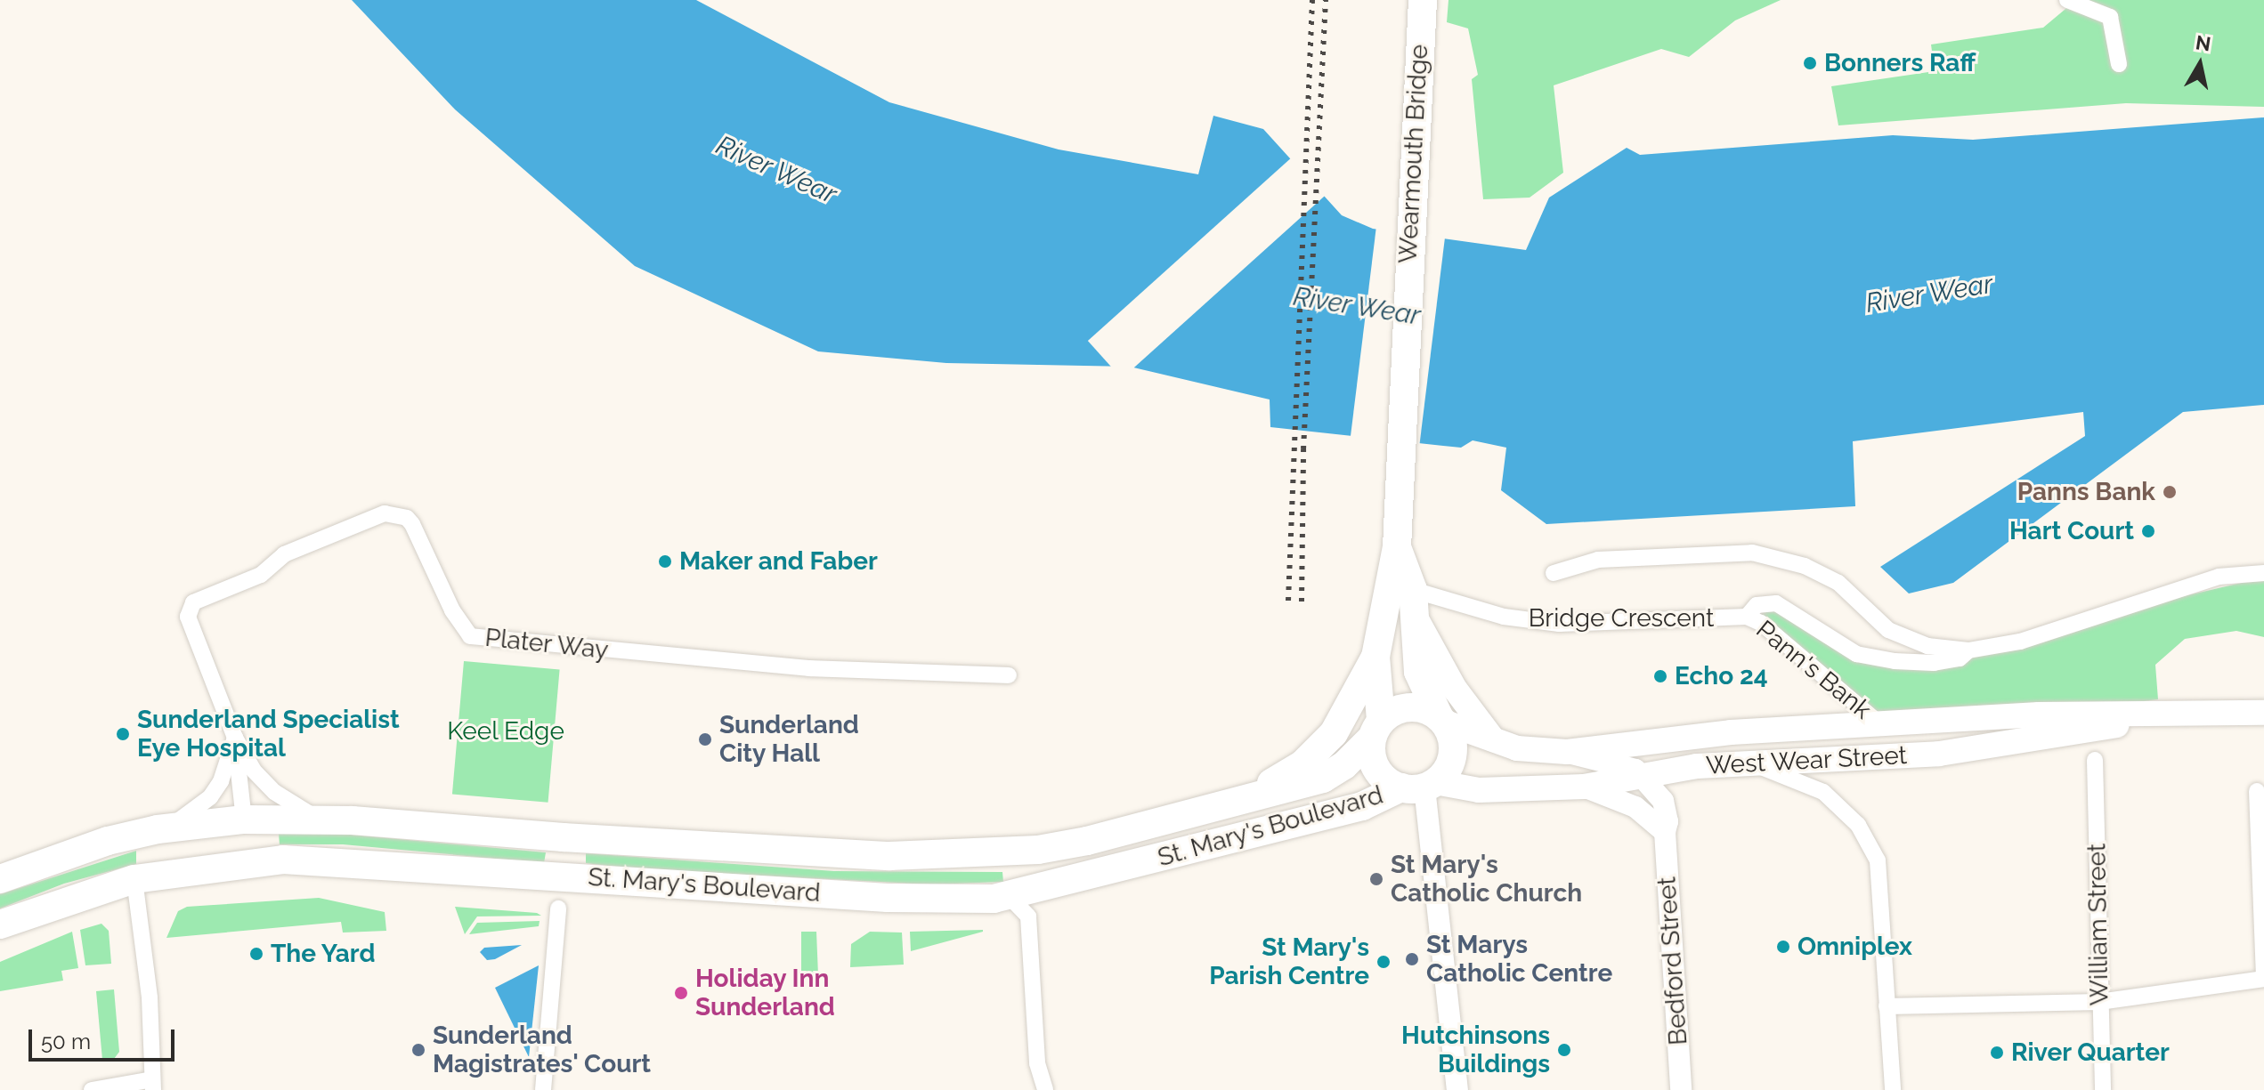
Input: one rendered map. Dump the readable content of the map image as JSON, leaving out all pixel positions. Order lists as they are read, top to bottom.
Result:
{
  "streets": {
    "highway": ["Wearmouth Bridge", "St. Mary's Boulevard"],
    "main road": ["West Wear Street"],
    "street": [
      "Bridge Crescent",
      "Plater Way",
      "Pann's Bank",
      "William Street",
      "Bedford Street"
    ]
  },
  "crossings": [
    ["Bridge Crescent", "Pann's Bank"],
    ["Pann's Bank", "West Wear Street"],
    ["West Wear Street", "St. Mary's Boulevard"],
    ["West Wear Street", "Bedford Street"]
  ],
  "water": ["River Wear"],
  "parks": ["Keel Edge"],
  "places": [
    "Bonners Raff",
    "Panns Bank",
    "Hart Court",
    "Maker and Faber",
    "Echo 24",
    "Sunderland Specialist Eye Hospital",
    "Sunderland City Hall",
    "St Mary's Catholic Church",
    "Omniplex",
    "The Yard",
    "St Marys Catholic Centre",
    "St Mary's Parish Centre",
    "Holiday Inn Sunderland",
    "Sunderland Magistrates' Court",
    "Hutchinsons Buildings",
    "River Quarter"
  ],
  "scale_bar": "50 m",
  "north": "top"
}
